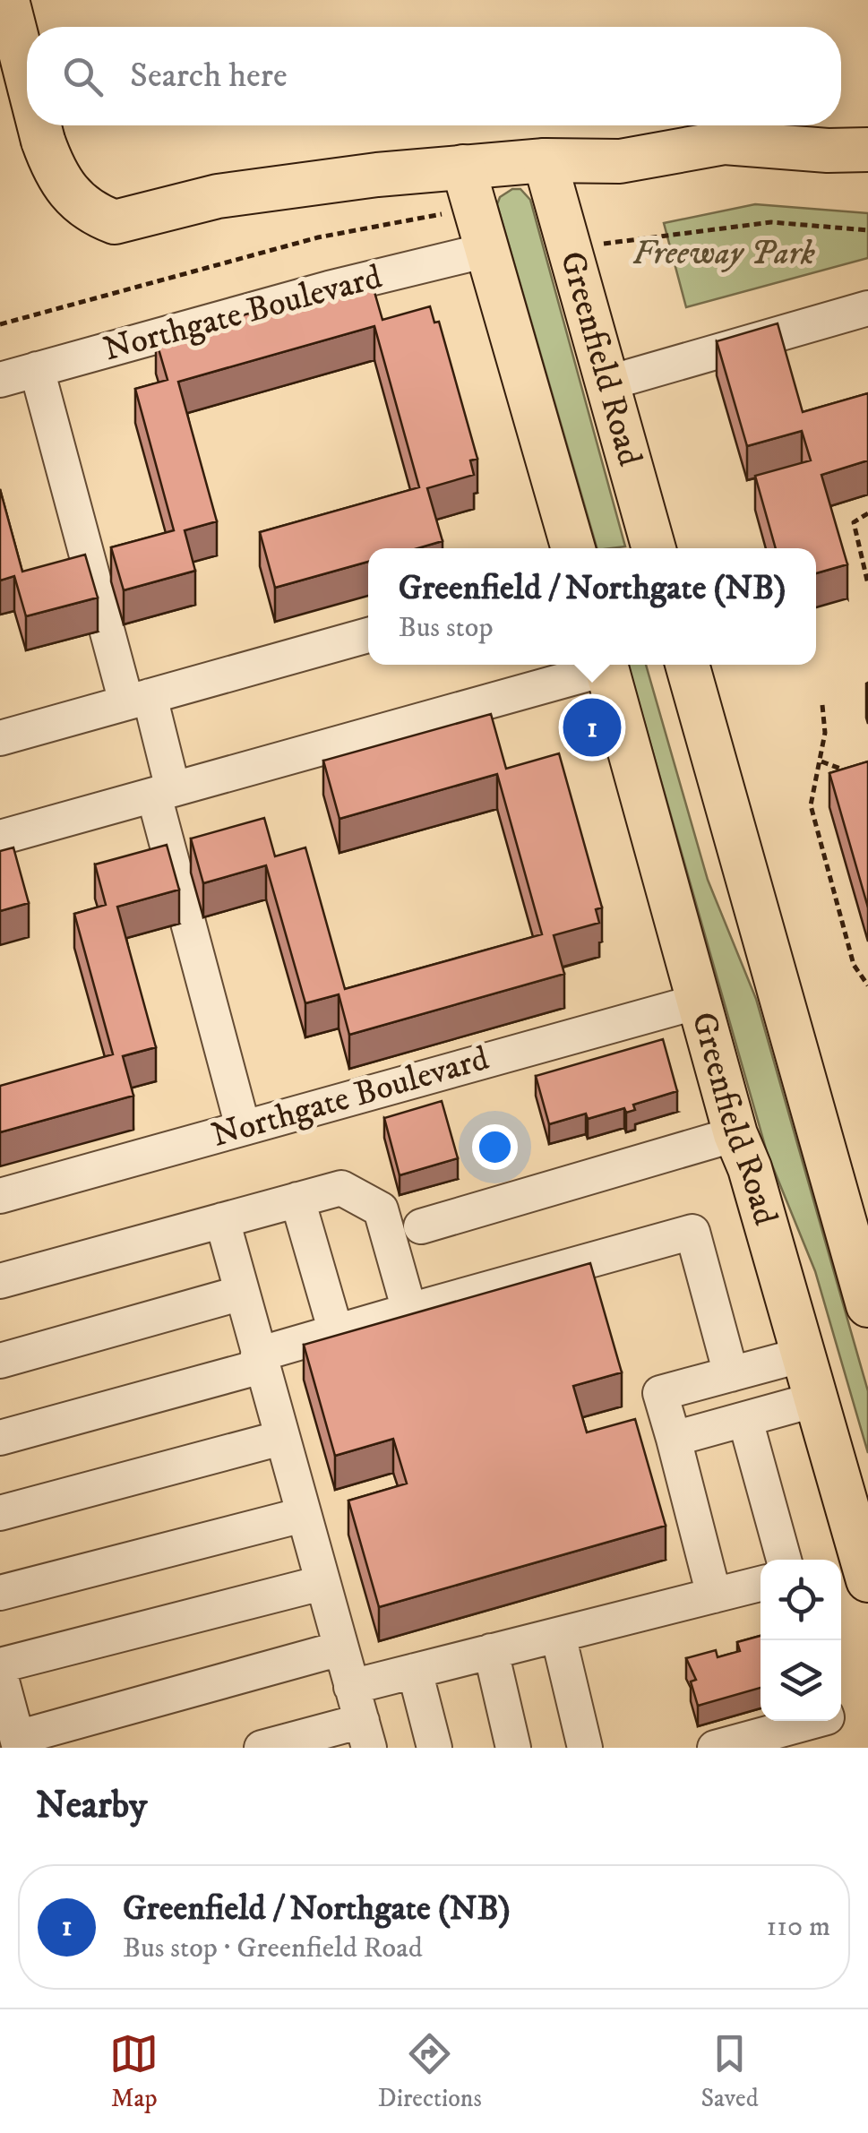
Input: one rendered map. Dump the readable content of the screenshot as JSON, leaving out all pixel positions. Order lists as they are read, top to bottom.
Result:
{
  "streets": {
    "main road": ["Greenfield Road"],
    "street": ["Northgate Boulevard"]
  },
  "crossings": [
    ["Northgate Boulevard", "Greenfield Road"]
  ],
  "parks": ["Freeway Park"],
  "page": {
    "search": "Search here",
    "popup": ["Greenfield / Northgate (NB)", "Bus stop"],
    "pins": "1",
    "heading": "Nearby",
    "list": [
      {
        "mark": "1",
        "name": "Greenfield / Northgate (NB)",
        "note": "Bus stop · Greenfield Road",
        "value": "110 m"
      }
    ],
    "nav": ["Map", "Directions", "Saved"]
  }
}
